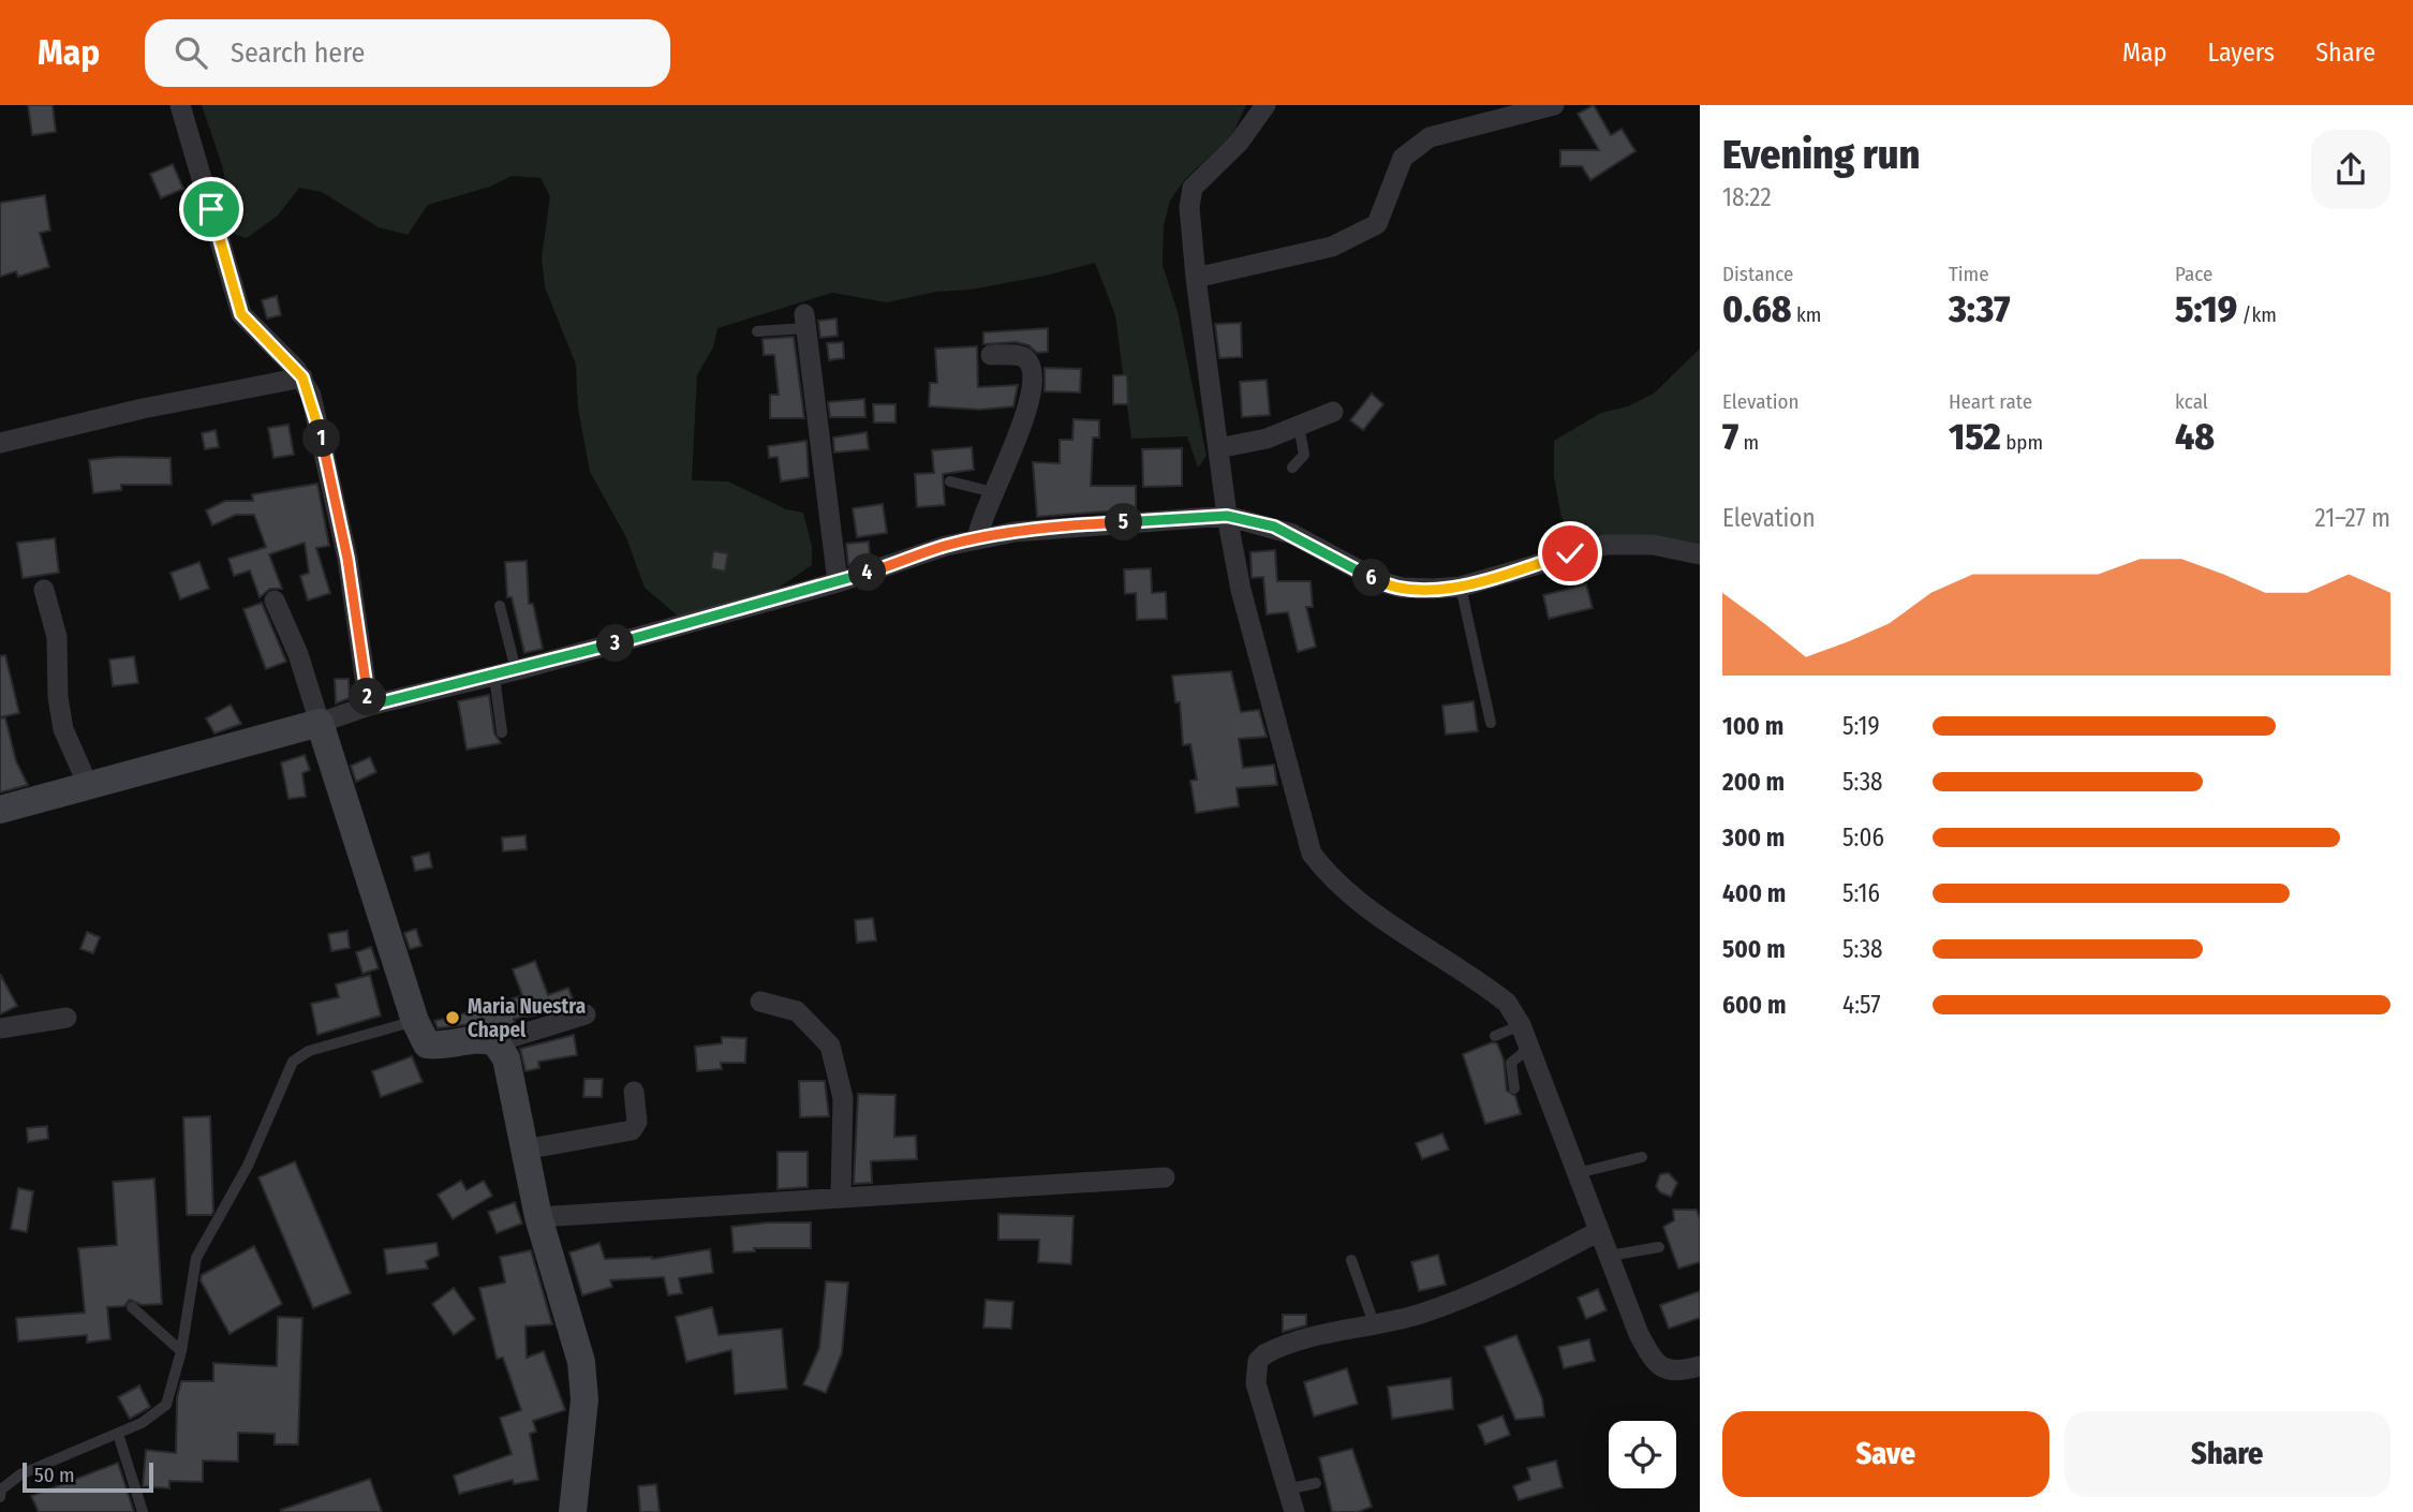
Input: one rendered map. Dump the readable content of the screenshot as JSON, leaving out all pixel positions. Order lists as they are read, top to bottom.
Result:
{
  "places": ["Maria Nuestra Chapel"],
  "scale_bar": "50 m",
  "page": {
    "header": "Map",
    "search": "Search here",
    "nav": ["Map", "Layers", "Share"],
    "heading": ["Evening run", "18:22"],
    "stats": [
      ["Distance", "0.68 km"],
      ["Time", "3:37"],
      ["Pace", "5:19 /km"],
      ["Elevation", "7 m"],
      ["Heart rate", "152 bpm"],
      ["kcal", "48"]
    ],
    "pins": [
      "1",
      "5",
      "4",
      "6",
      "3",
      "2"
    ],
    "chart": ["Elevation", "21–27 m"],
    "list": [
      {
        "name": "100 m",
        "note": "5:19"
      },
      {
        "name": "200 m",
        "note": "5:38"
      },
      {
        "name": "300 m",
        "note": "5:06"
      },
      {
        "name": "400 m",
        "note": "5:16"
      },
      {
        "name": "500 m",
        "note": "5:38"
      },
      {
        "name": "600 m",
        "note": "4:57"
      }
    ],
    "buttons": ["Save", "Share"],
    "scale": "50 m"
  }
}
